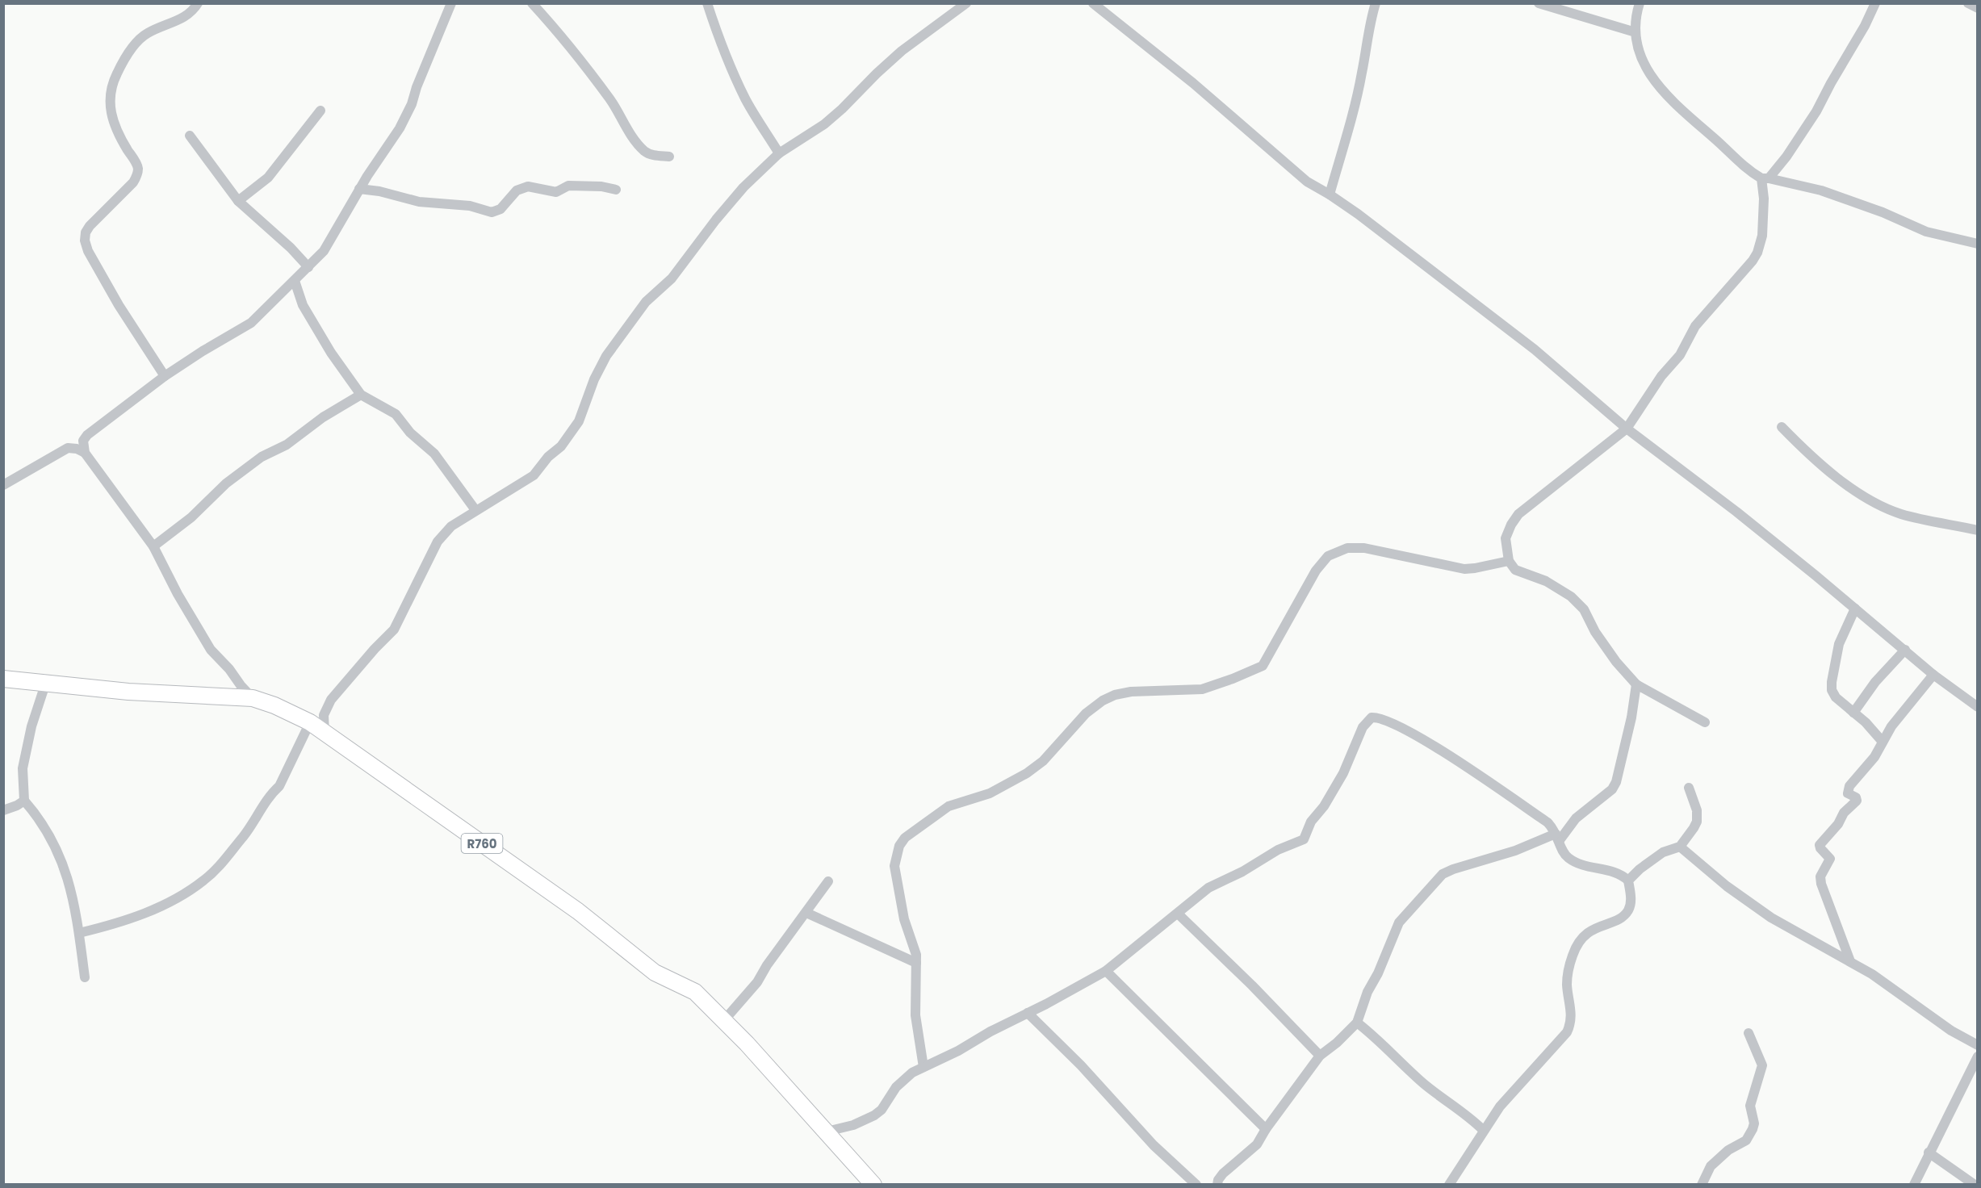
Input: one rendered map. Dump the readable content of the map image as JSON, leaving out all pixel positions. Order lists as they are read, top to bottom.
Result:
{
  "streets": {
    "main road": ["R760"]
  }
}
